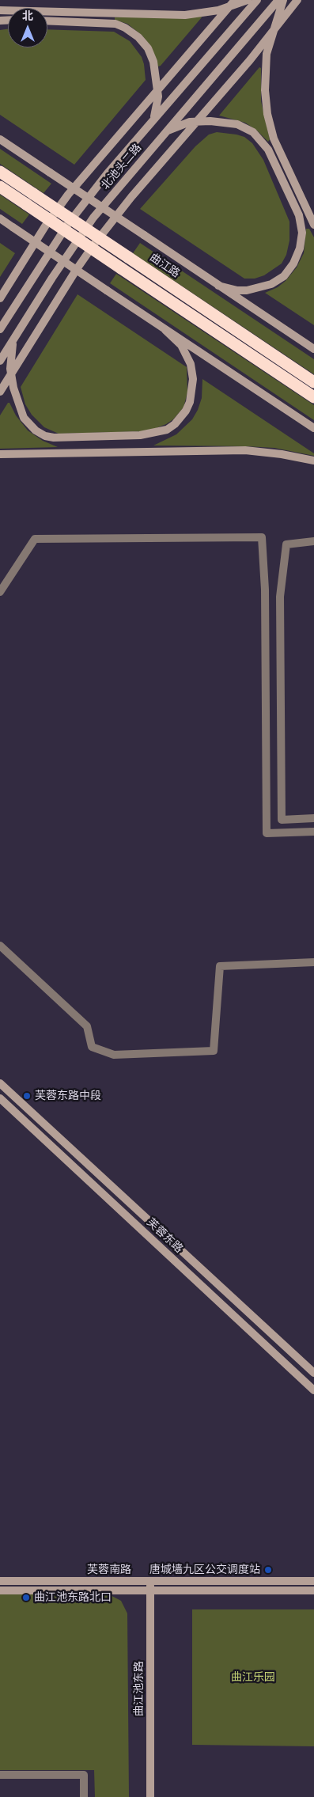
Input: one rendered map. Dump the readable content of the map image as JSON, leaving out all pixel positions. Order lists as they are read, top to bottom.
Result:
{
  "streets": {
    "highway": ["曲江路"],
    "main road": [
      "北池头二路",
      "芙蓉东路",
      "芙蓉南路",
      "曲江池东路"
    ]
  },
  "crossings": [
    ["芙蓉南路", "曲江池东路"]
  ],
  "parks": ["曲江乐园"],
  "places": ["芙蓉东路中段", "唐城墙九区公交调度站", "曲江池东路北口"],
  "north": "top"
}
